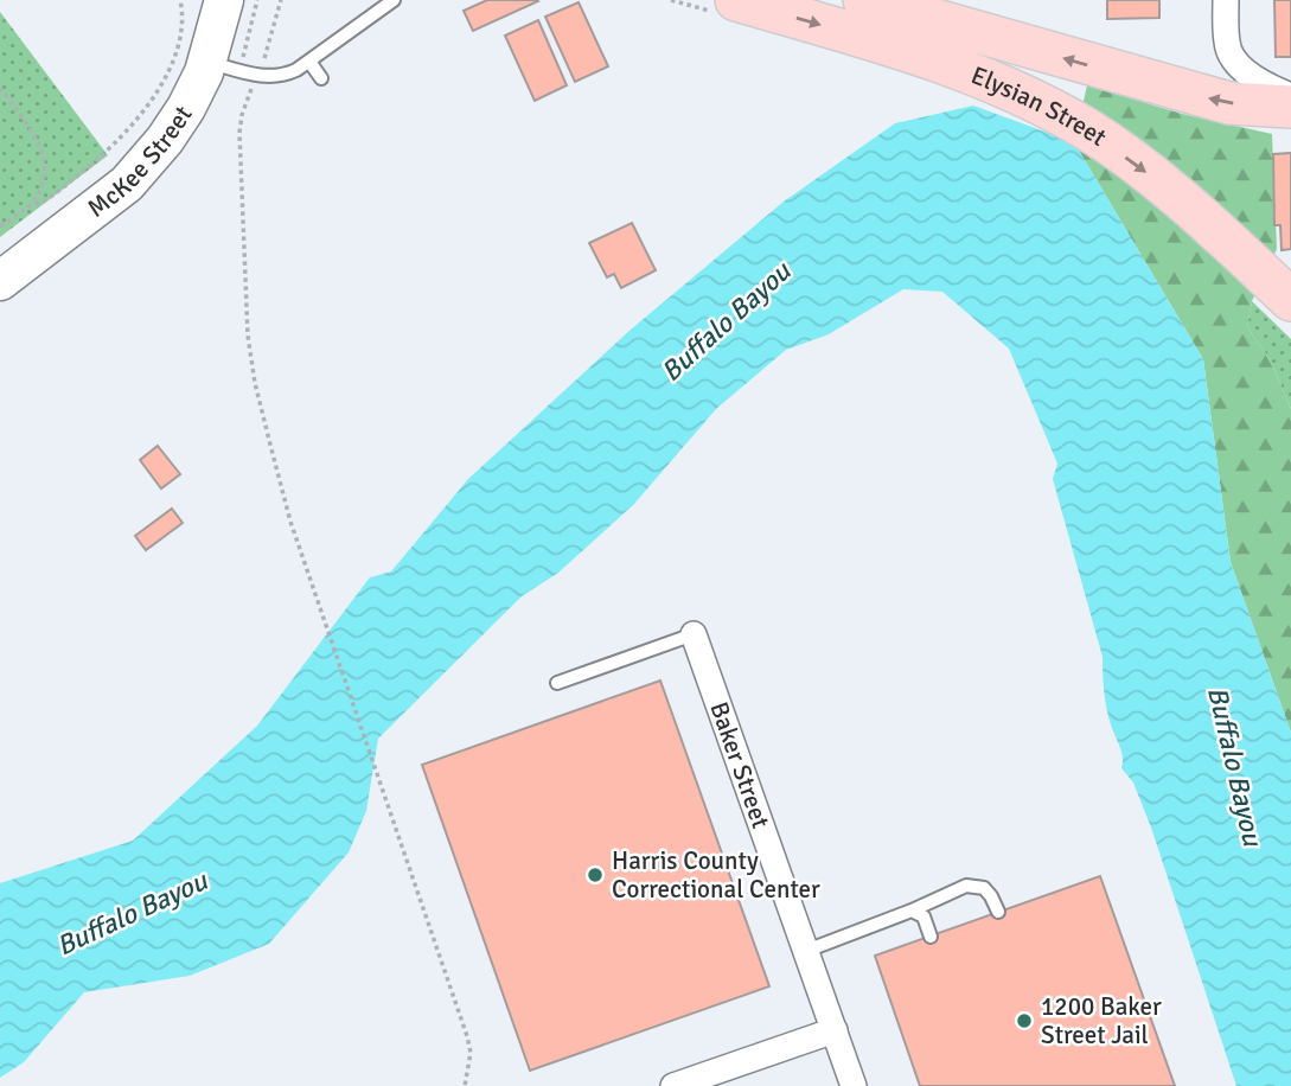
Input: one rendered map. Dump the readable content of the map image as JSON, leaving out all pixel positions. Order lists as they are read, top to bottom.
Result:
{
  "streets": {
    "main road": ["Elysian Street", "McKee Street"],
    "street": ["Baker Street"]
  },
  "water": ["Buffalo Bayou"],
  "places": ["Harris County Correctional Center", "1200 Baker Street Jail"]
}
